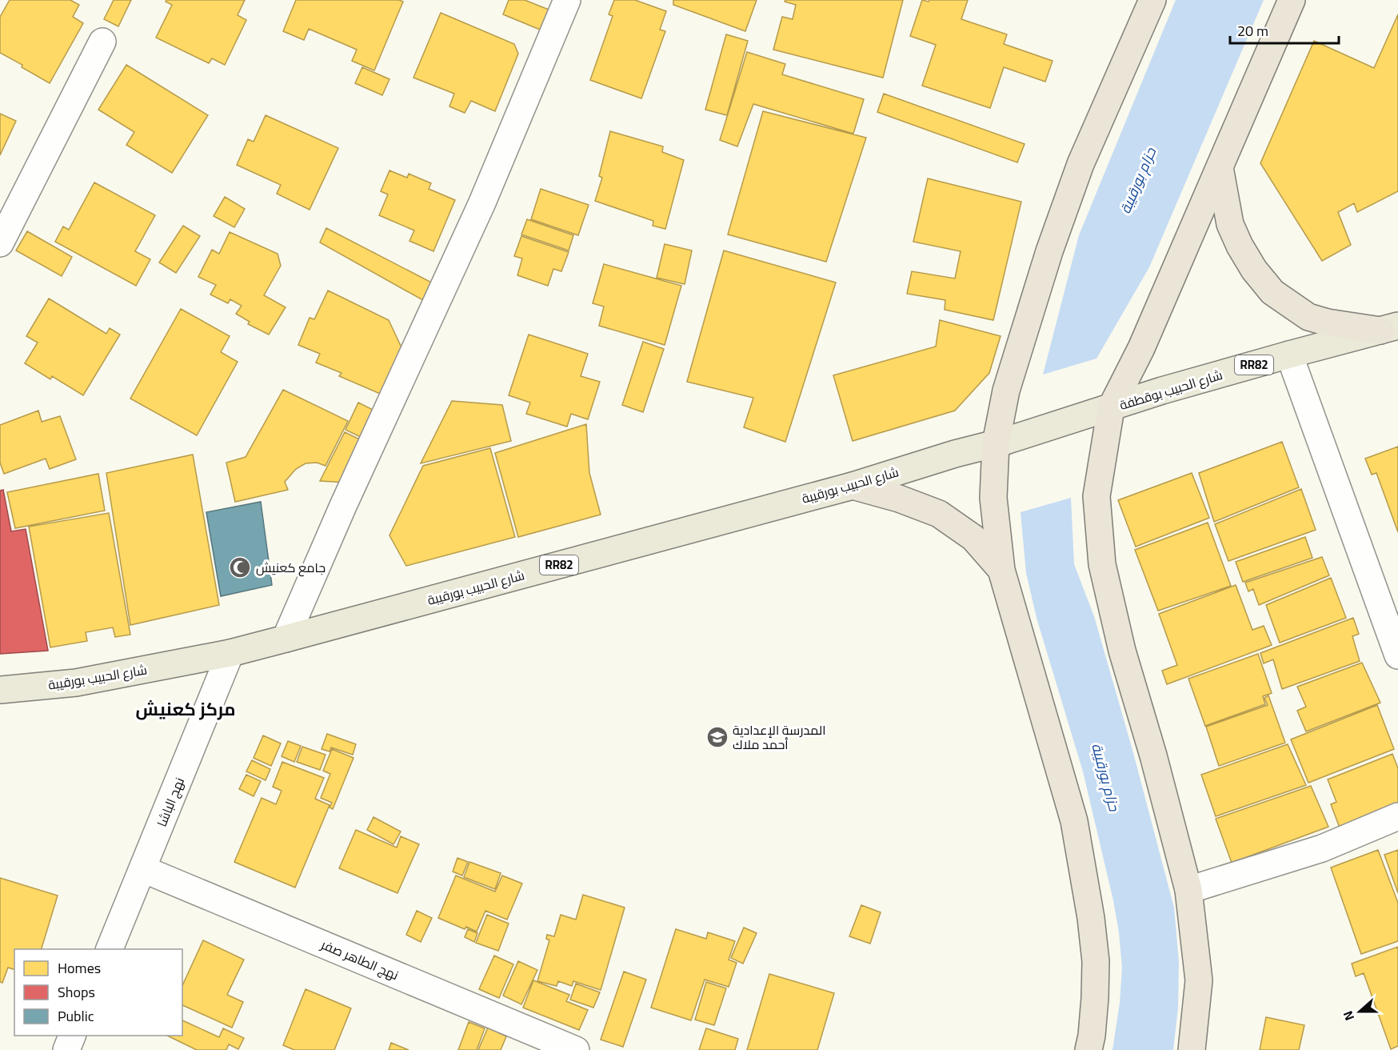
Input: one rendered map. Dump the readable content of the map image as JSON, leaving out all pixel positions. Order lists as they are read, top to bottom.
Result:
{
  "streets": {
    "main road": ["RR82", "شارع الحبيب بوقطفة", "شارع الحبيب بورقيبة"],
    "street": ["نهج الباشا", "نهج الطاهر صفر"]
  },
  "crossings": [
    ["شارع الحبيب بوقطفة", "شارع الحبيب بورقيبة"],
    ["شارع الحبيب بورقيبة", "نهج الباشا"],
    ["نهج الباشا", "نهج الطاهر صفر"]
  ],
  "districts": ["مركز كعنيش"],
  "water": ["حزام بورقيبة"],
  "places": {
    "mosque": ["جامع كعنيش"],
    "school or university": ["المدرسة الإعدادية أحمد ملاك"]
  },
  "legend": ["Homes", "Shops", "Public"],
  "scale_bar": "20 m",
  "north": "left"
}
